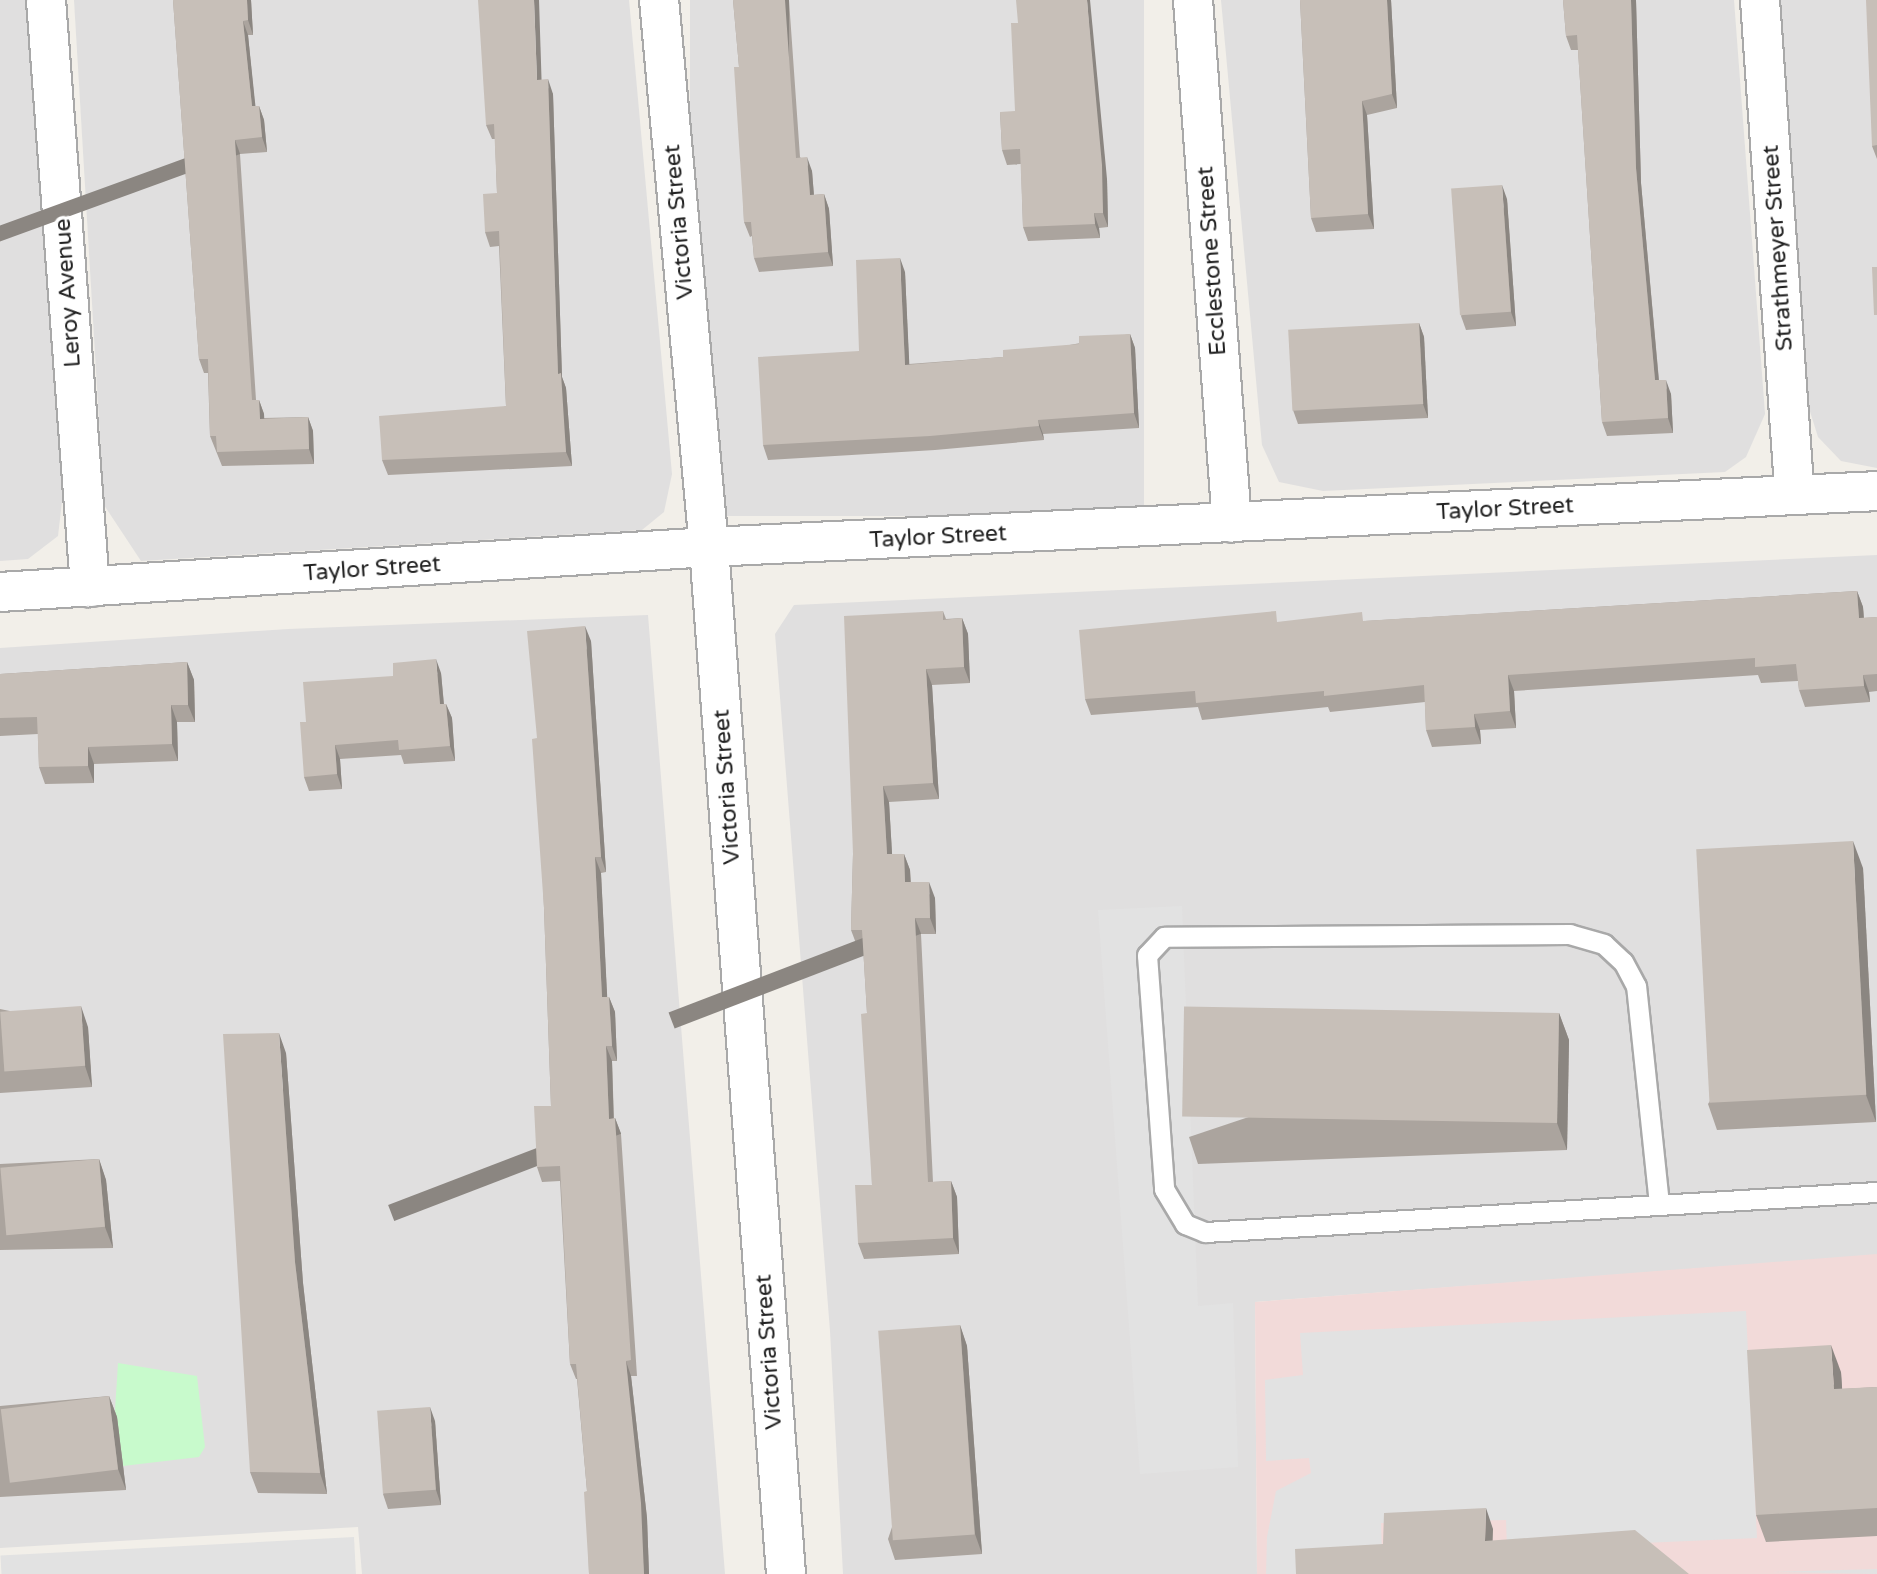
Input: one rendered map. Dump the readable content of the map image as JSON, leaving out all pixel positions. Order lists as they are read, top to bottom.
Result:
{
  "streets": {
    "street": [
      "Victoria Street",
      "Strathmeyer Street",
      "Ecclestone Street",
      "Leroy Avenue",
      "Taylor Street"
    ]
  },
  "crossings": [
    ["Victoria Street", "Taylor Street"],
    ["Strathmeyer Street", "Taylor Street"],
    ["Ecclestone Street", "Taylor Street"],
    ["Leroy Avenue", "Taylor Street"]
  ]
}
